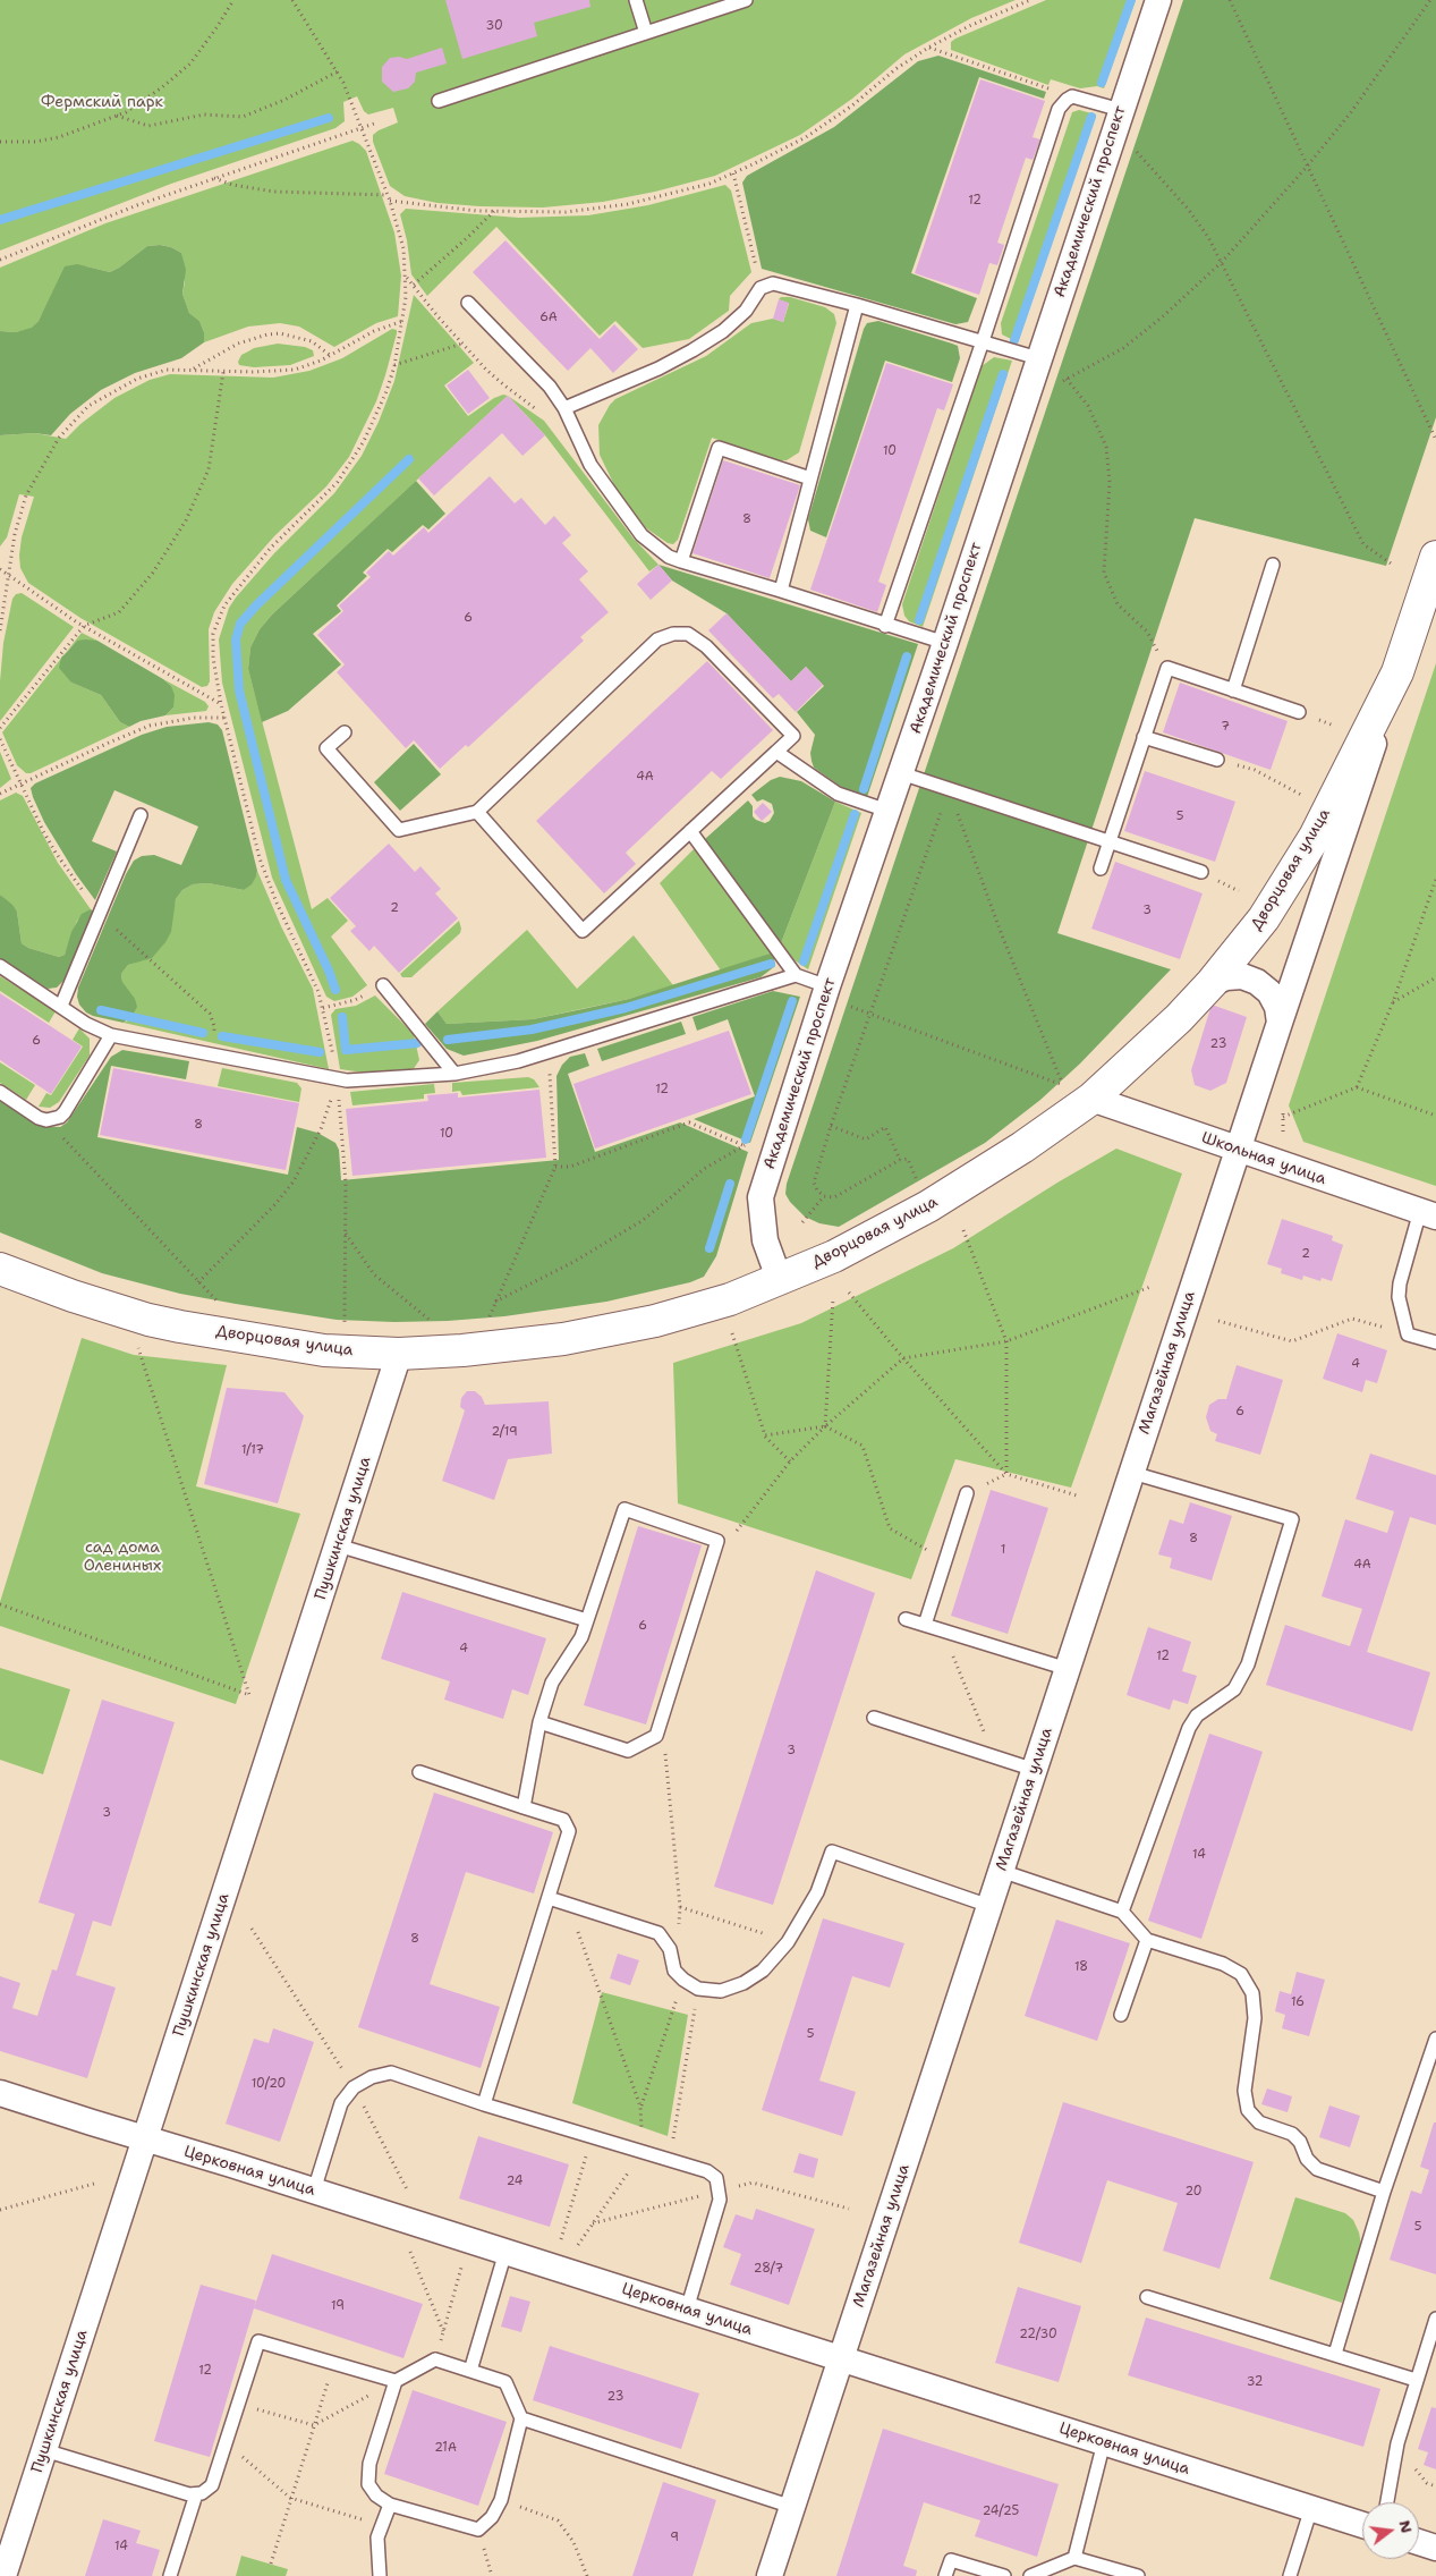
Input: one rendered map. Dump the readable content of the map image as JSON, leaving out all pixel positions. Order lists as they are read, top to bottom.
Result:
{
  "streets": {
    "main road": ["Дворцовая улица"],
    "street": [
      "Академический проспект",
      "Школьная улица",
      "Магазейная улица",
      "Пушкинская улица",
      "Церковная улица"
    ]
  },
  "crossings": [
    ["Академический проспект", "Дворцовая улица"],
    ["Дворцовая улица", "Школьная улица"],
    ["Дворцовая улица", "Магазейная улица"],
    ["Дворцовая улица", "Пушкинская улица"],
    ["Школьная улица", "Магазейная улица"],
    ["Магазейная улица", "Церковная улица"],
    ["Пушкинская улица", "Церковная улица"]
  ],
  "parks": ["Фермский парк", "сад дома Олениных"],
  "house_numbers": [
    "30",
    "12",
    "6А",
    "10",
    "8",
    "6",
    "7",
    "4А",
    "5",
    "2",
    "3",
    "6",
    "23",
    "12",
    "8",
    "10",
    "2",
    "4",
    "6",
    "2/19",
    "1/17",
    "8",
    "1",
    "4А",
    "6",
    "4",
    "12",
    "3",
    "3",
    "14",
    "8",
    "18",
    "16",
    "5",
    "10/20",
    "24",
    "20",
    "5",
    "28/7",
    "19",
    "22/30",
    "12",
    "32",
    "23",
    "21А",
    "24/25",
    "9",
    "14"
  ],
  "north": "right"
}
